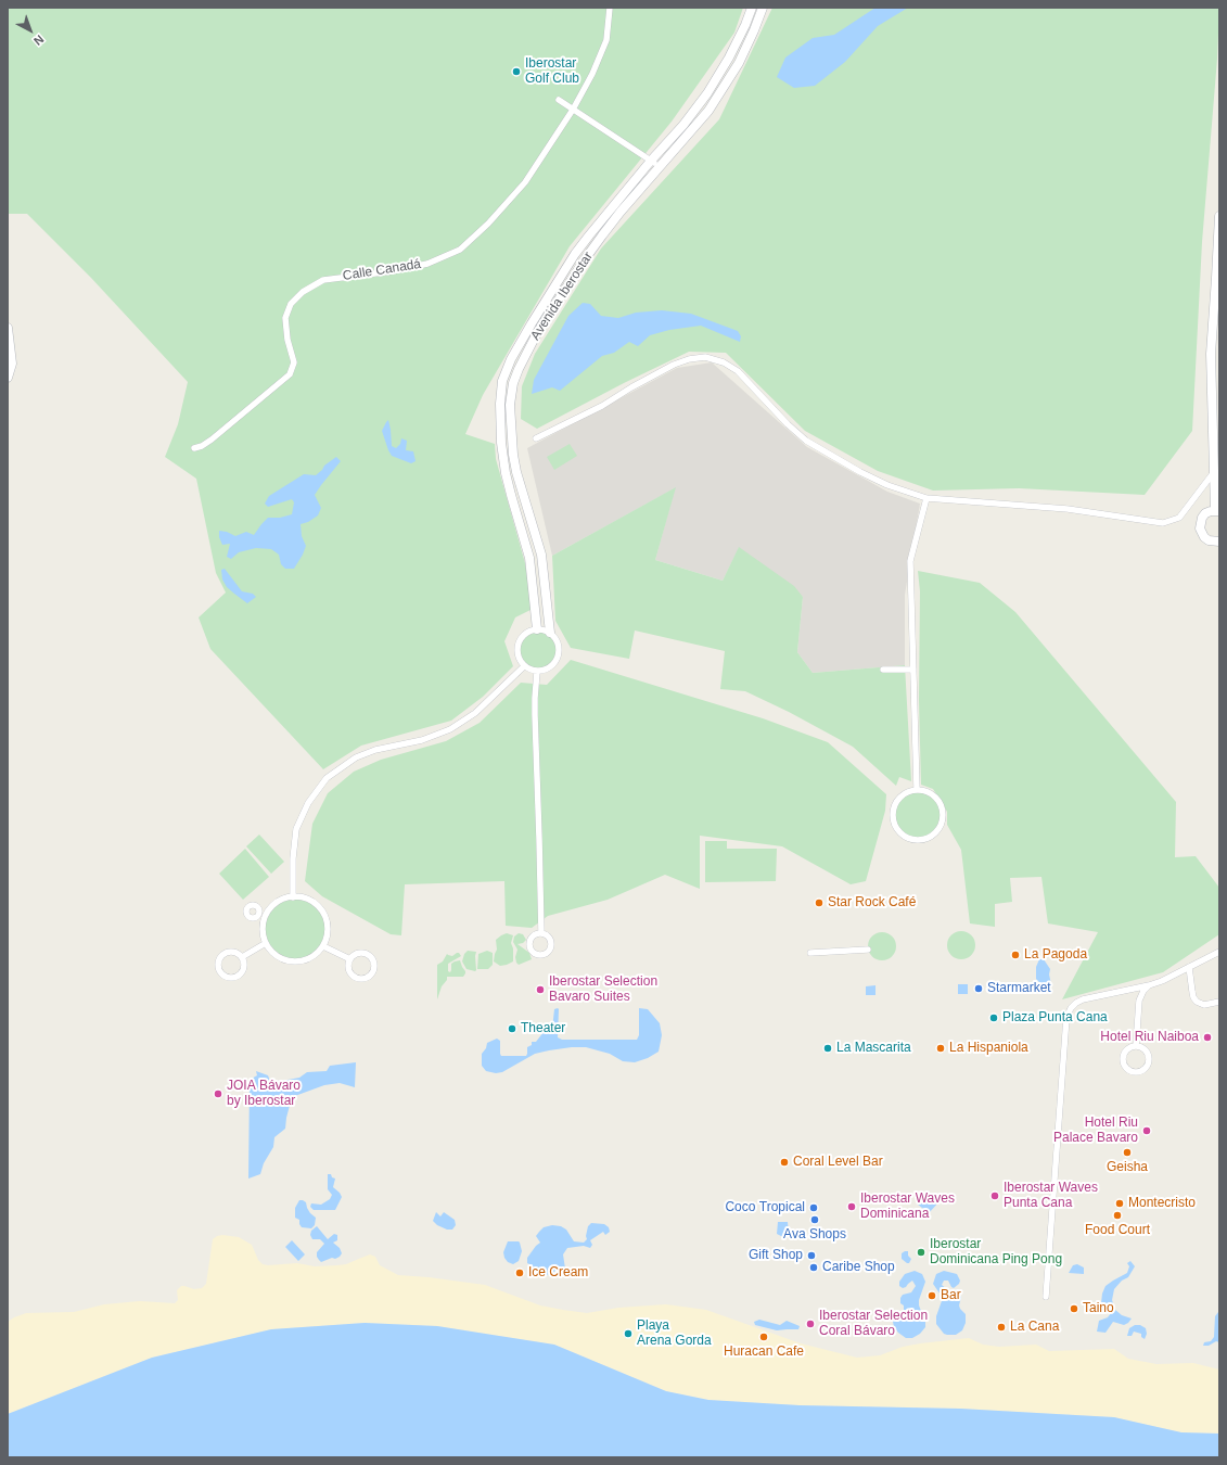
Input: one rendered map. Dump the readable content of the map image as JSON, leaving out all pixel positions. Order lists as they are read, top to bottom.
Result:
{
  "streets": {
    "street": ["Calle Canadá", "Avenida Iberostar"]
  },
  "places": [
    "Iberostar Golf Club",
    "Star Rock Café",
    "La Pagoda",
    "Starmarket",
    "Iberostar Selection Bavaro Suites",
    "Plaza Punta Cana",
    "Theater",
    "Hotel Riu Naiboa",
    "La Mascarita",
    "La Hispaniola",
    "JOIA Bávaro by Iberostar",
    "Hotel Riu Palace Bavaro",
    "Geisha",
    "Coral Level Bar",
    "Iberostar Waves Punta Cana",
    "Montecristo",
    "Iberostar Waves Dominicana",
    "Coco Tropical",
    "Food Court",
    "Ava Shops",
    "Iberostar Dominicana Ping Pong",
    "Gift Shop",
    "Caribe Shop",
    "Ice Cream",
    "Bar",
    "Taino",
    "Iberostar Selection Coral Bávaro",
    "La Cana",
    "Playa Arena Gorda",
    "Huracan Cafe"
  ],
  "north": "bottom right"
}
